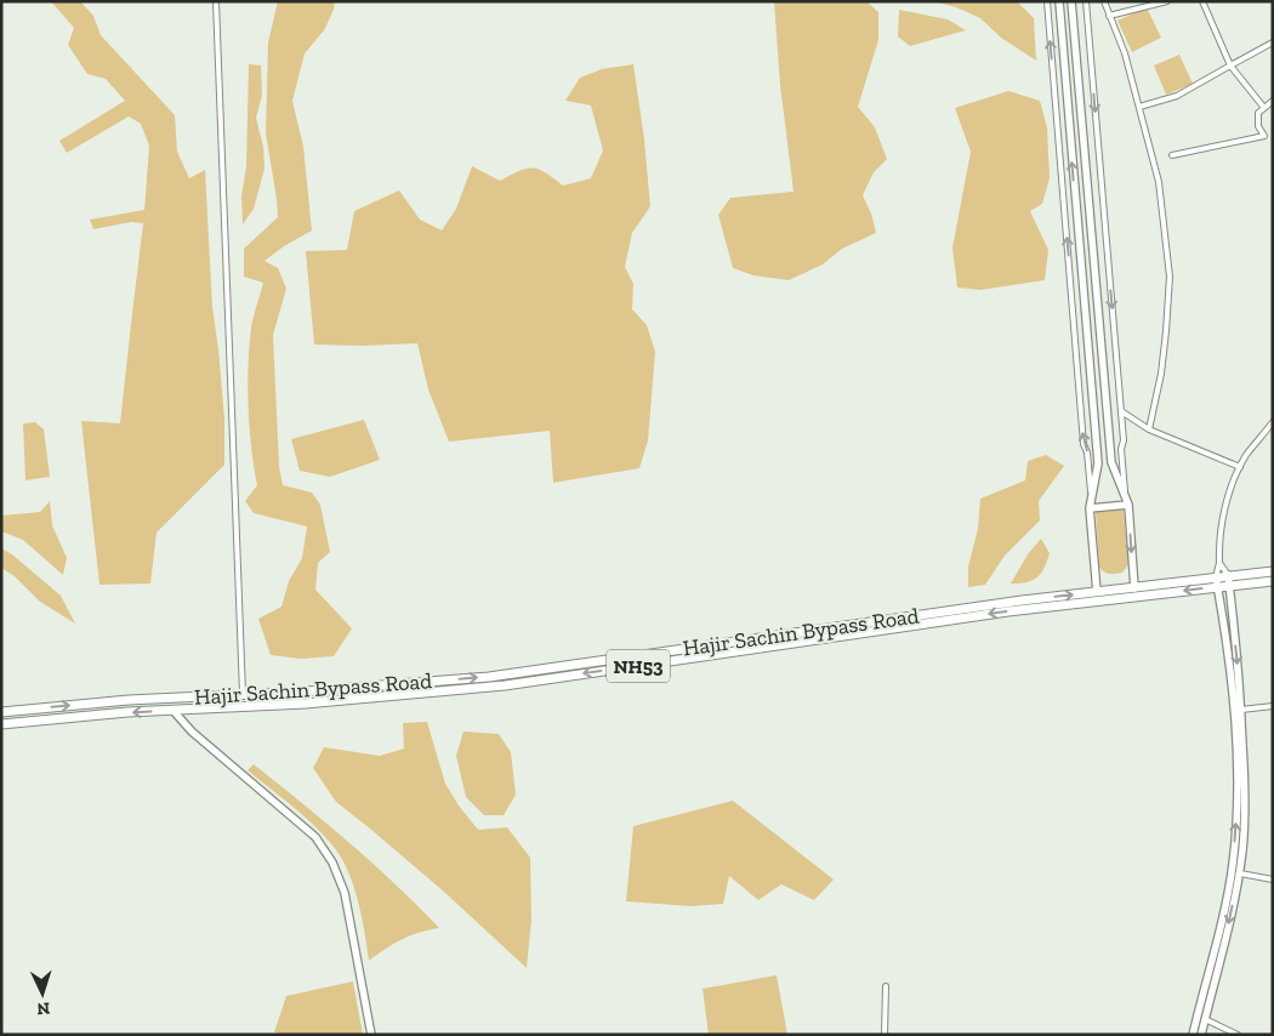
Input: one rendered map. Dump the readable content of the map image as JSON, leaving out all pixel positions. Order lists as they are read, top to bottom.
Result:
{
  "streets": {
    "highway": ["Hajir Sachin Bypass Road", "NH53"]
  },
  "north": "bottom"
}
